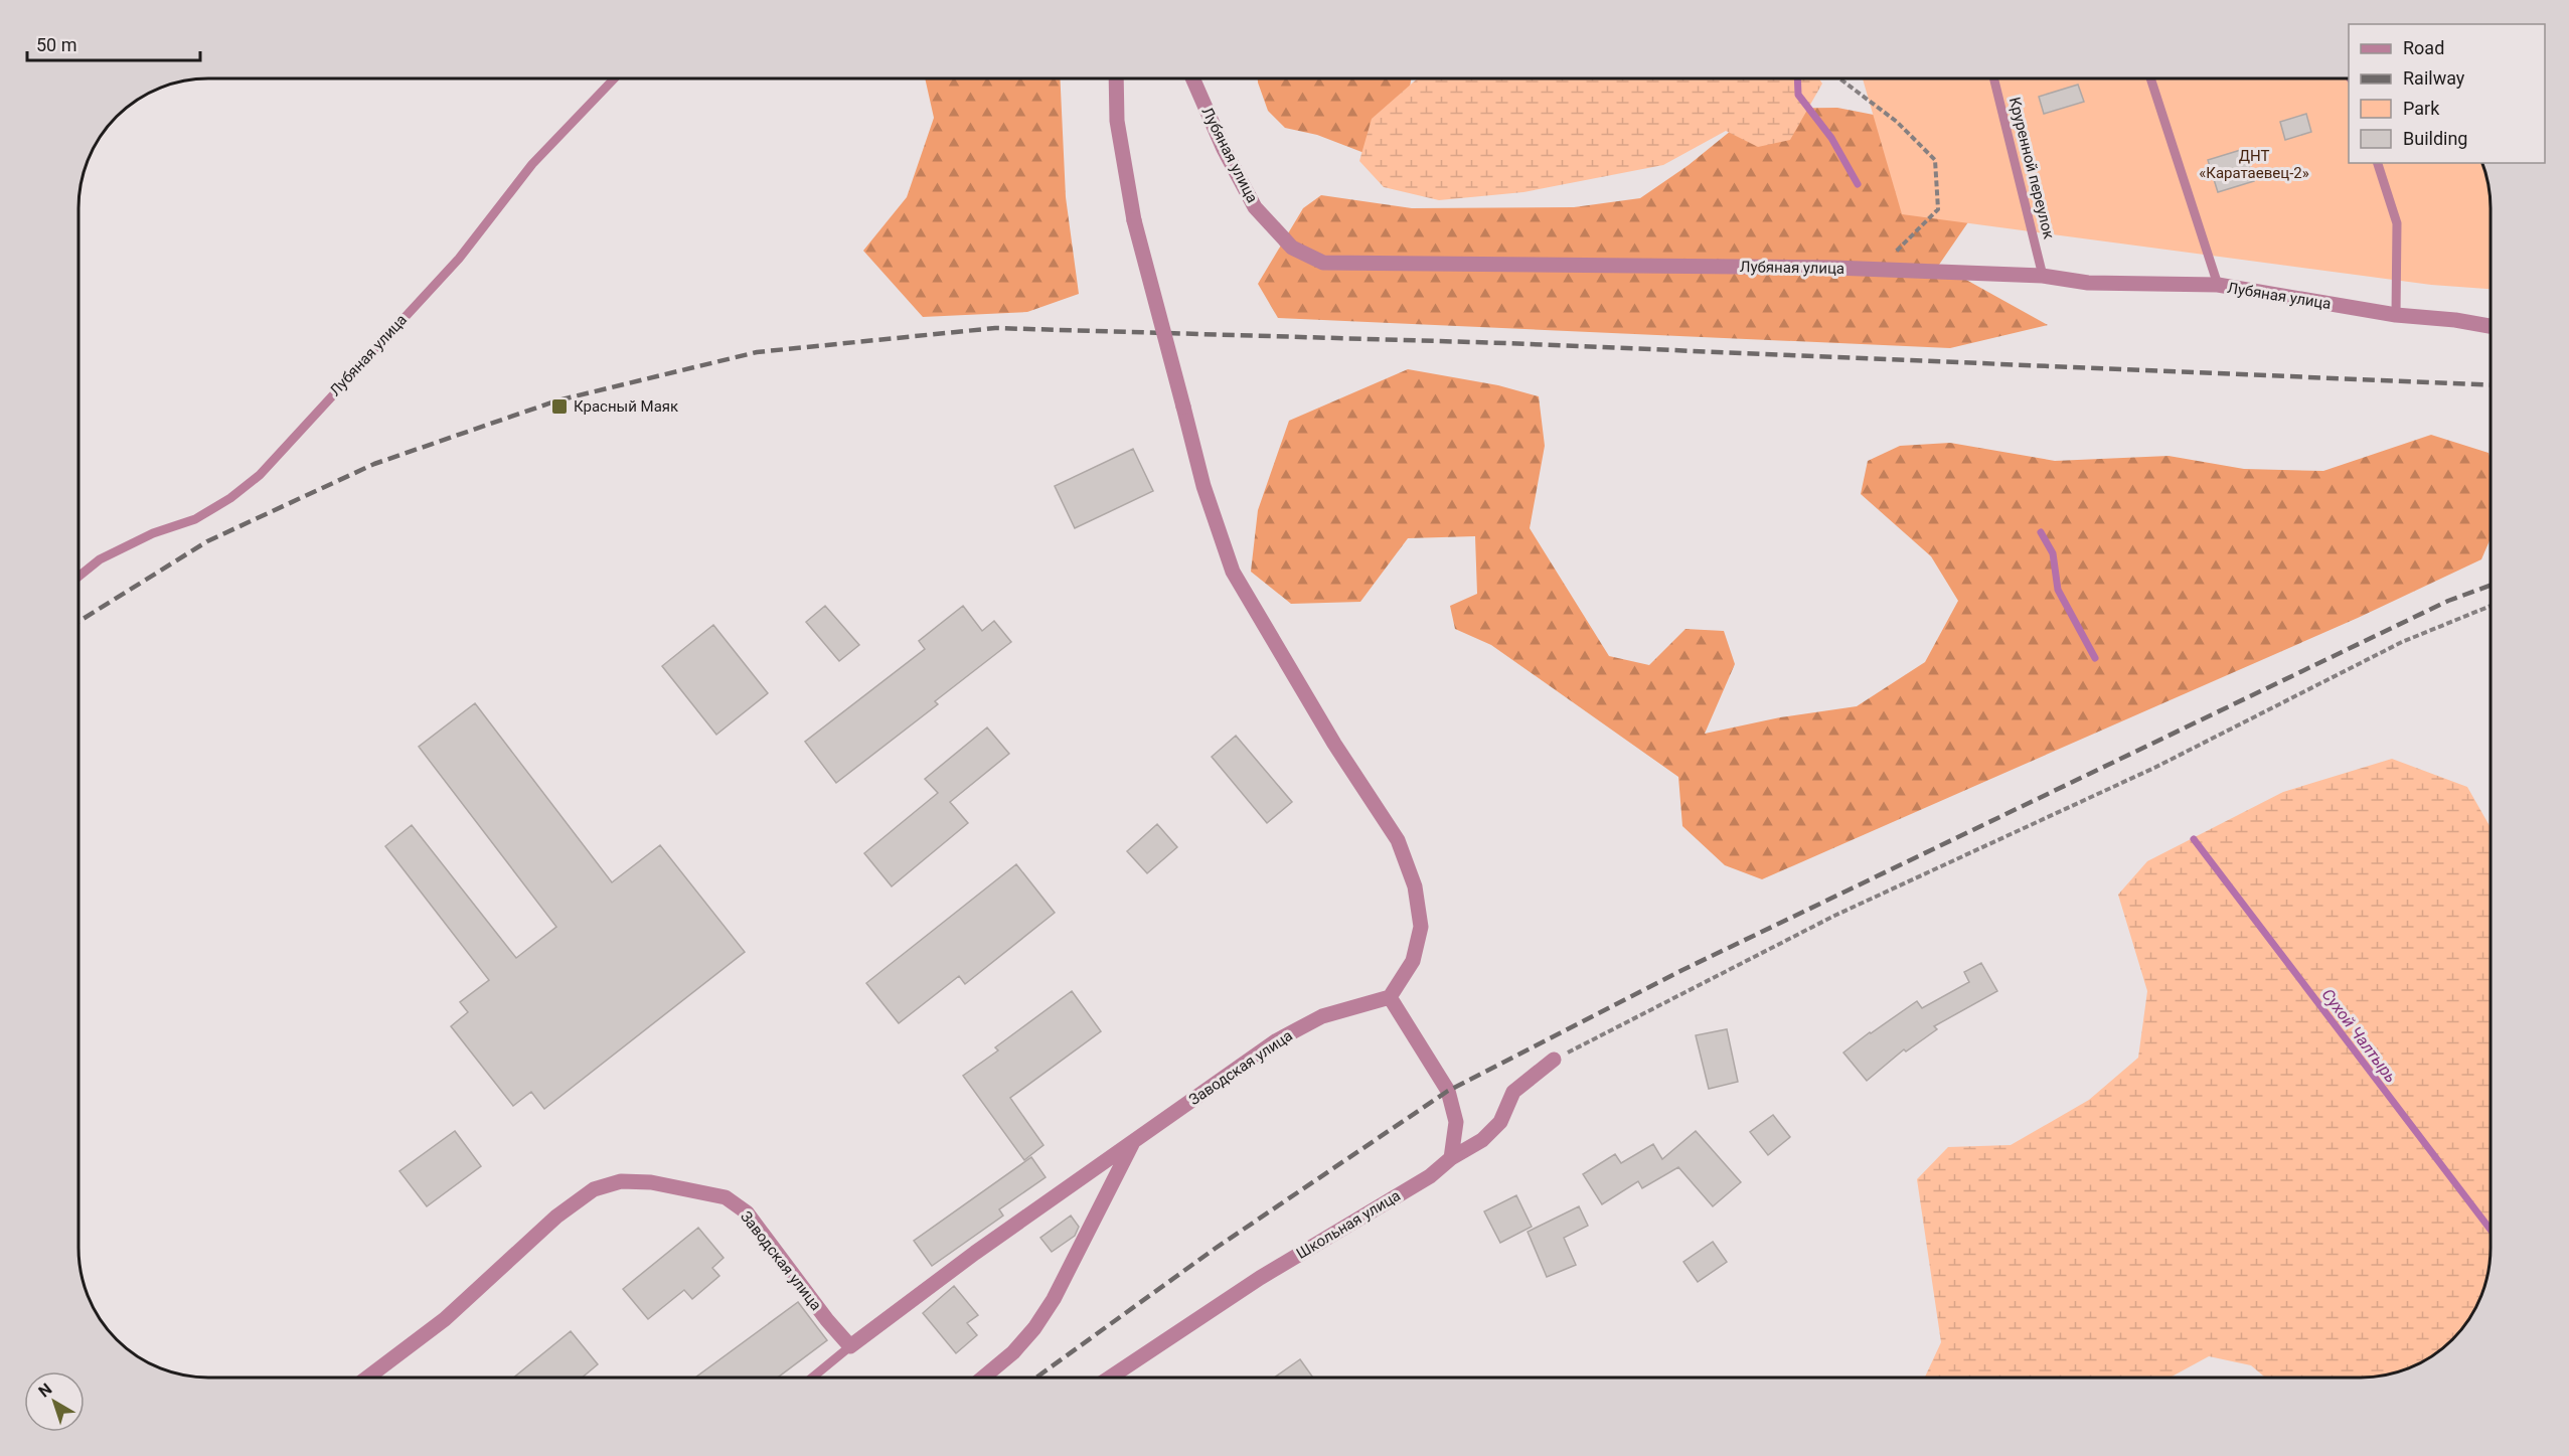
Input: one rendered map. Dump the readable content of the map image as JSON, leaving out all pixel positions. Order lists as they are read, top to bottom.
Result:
{
  "streets": {
    "street": ["Лубяная улица", "Заводская улица", "Школьная улица"],
    "lane": ["Круренной переулок"]
  },
  "crossings": [
    ["Лубяная улица", "Круренной переулок"]
  ],
  "water": ["Сухой Чалтырь"],
  "parks": ["ДНТ «Каратаевец-2»"],
  "places": {
    "transit": ["Красный Маяк"]
  },
  "legend": [
    "Road",
    "Railway",
    "Park",
    "Building"
  ],
  "scale_bar": "50 m",
  "north": "top left"
}
